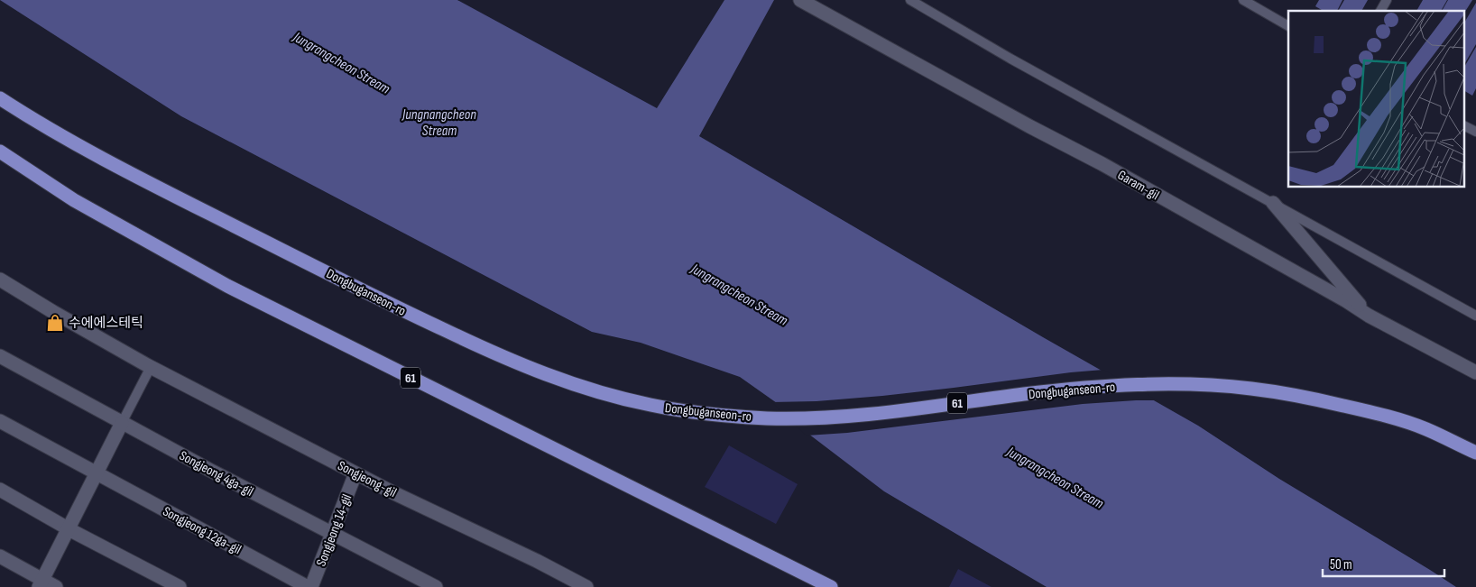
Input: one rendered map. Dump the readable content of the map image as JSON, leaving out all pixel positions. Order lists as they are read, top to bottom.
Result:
{
  "streets": {
    "highway": ["Dongbuganseon-ro", "61"],
    "street": [
      "Garam-gil",
      "Songjeong 4ga-gil",
      "Songjeong-gil",
      "Songjeong 12ga-gil",
      "Songjeong 14-gil"
    ]
  },
  "crossings": [
    ["Songjeong 4ga-gil", "Songjeong 14-gil"],
    ["Songjeong-gil", "Songjeong 14-gil"]
  ],
  "water": ["Jungrangcheon Stream", "Jungnangcheon Stream"],
  "places": {
    "shop": ["수에에스테틱"]
  },
  "scale_bar": "50 m"
}
